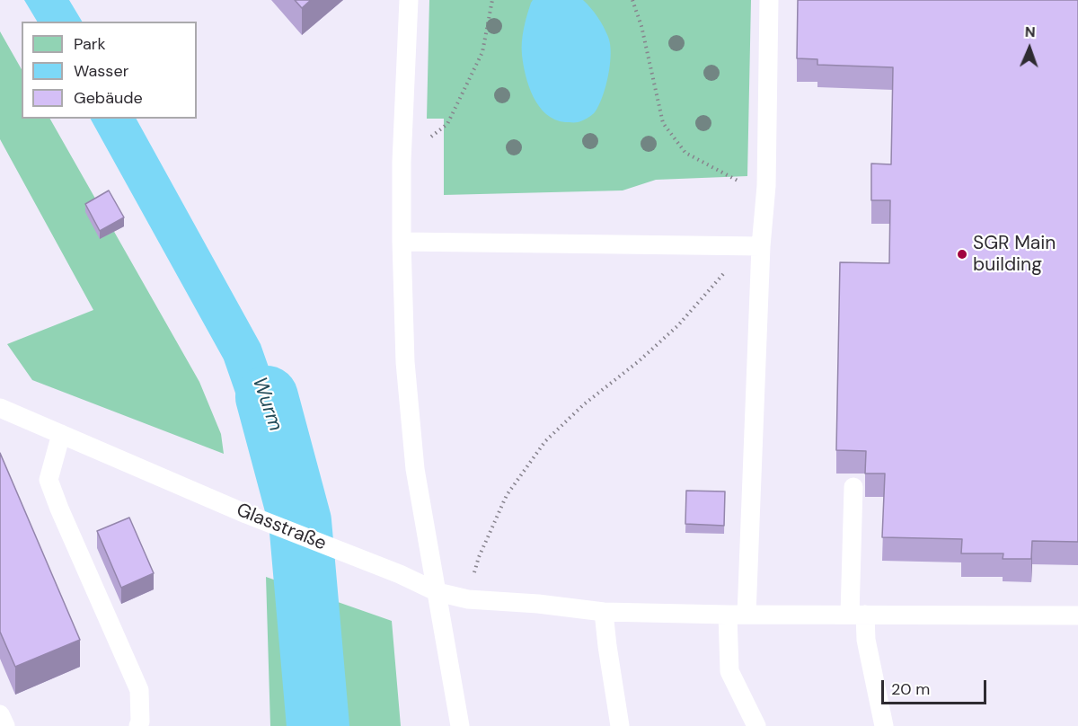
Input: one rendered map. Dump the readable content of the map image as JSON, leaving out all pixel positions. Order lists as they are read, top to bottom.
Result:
{
  "streets": {
    "lane": ["Glasstraße"]
  },
  "water": ["Wurm"],
  "places": ["SGR Main building"],
  "legend": ["Park", "Wasser", "Gebäude"],
  "scale_bar": "20 m",
  "north": "top"
}
